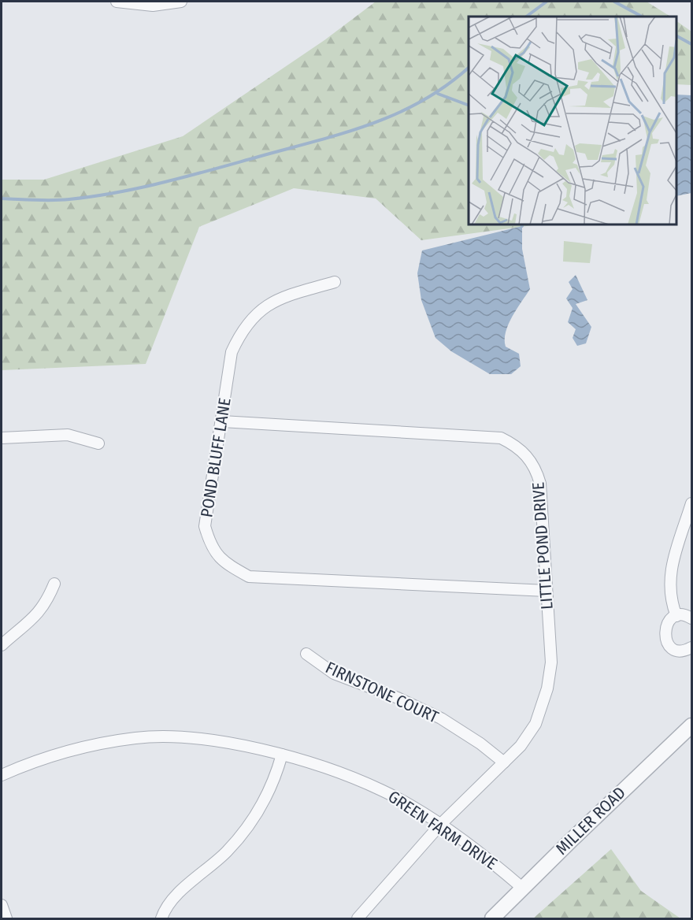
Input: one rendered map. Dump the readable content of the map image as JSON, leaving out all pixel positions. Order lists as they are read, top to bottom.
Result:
{
  "streets": {
    "street": [
      "POND BLUFF LANE",
      "LITTLE POND DRIVE",
      "FIRNSTONE COURT",
      "MILLER ROAD",
      "GREEN FARM DRIVE"
    ]
  },
  "crossings": [
    ["POND BLUFF LANE", "LITTLE POND DRIVE"],
    ["LITTLE POND DRIVE", "FIRNSTONE COURT"],
    ["LITTLE POND DRIVE", "GREEN FARM DRIVE"],
    ["MILLER ROAD", "GREEN FARM DRIVE"]
  ]
}
